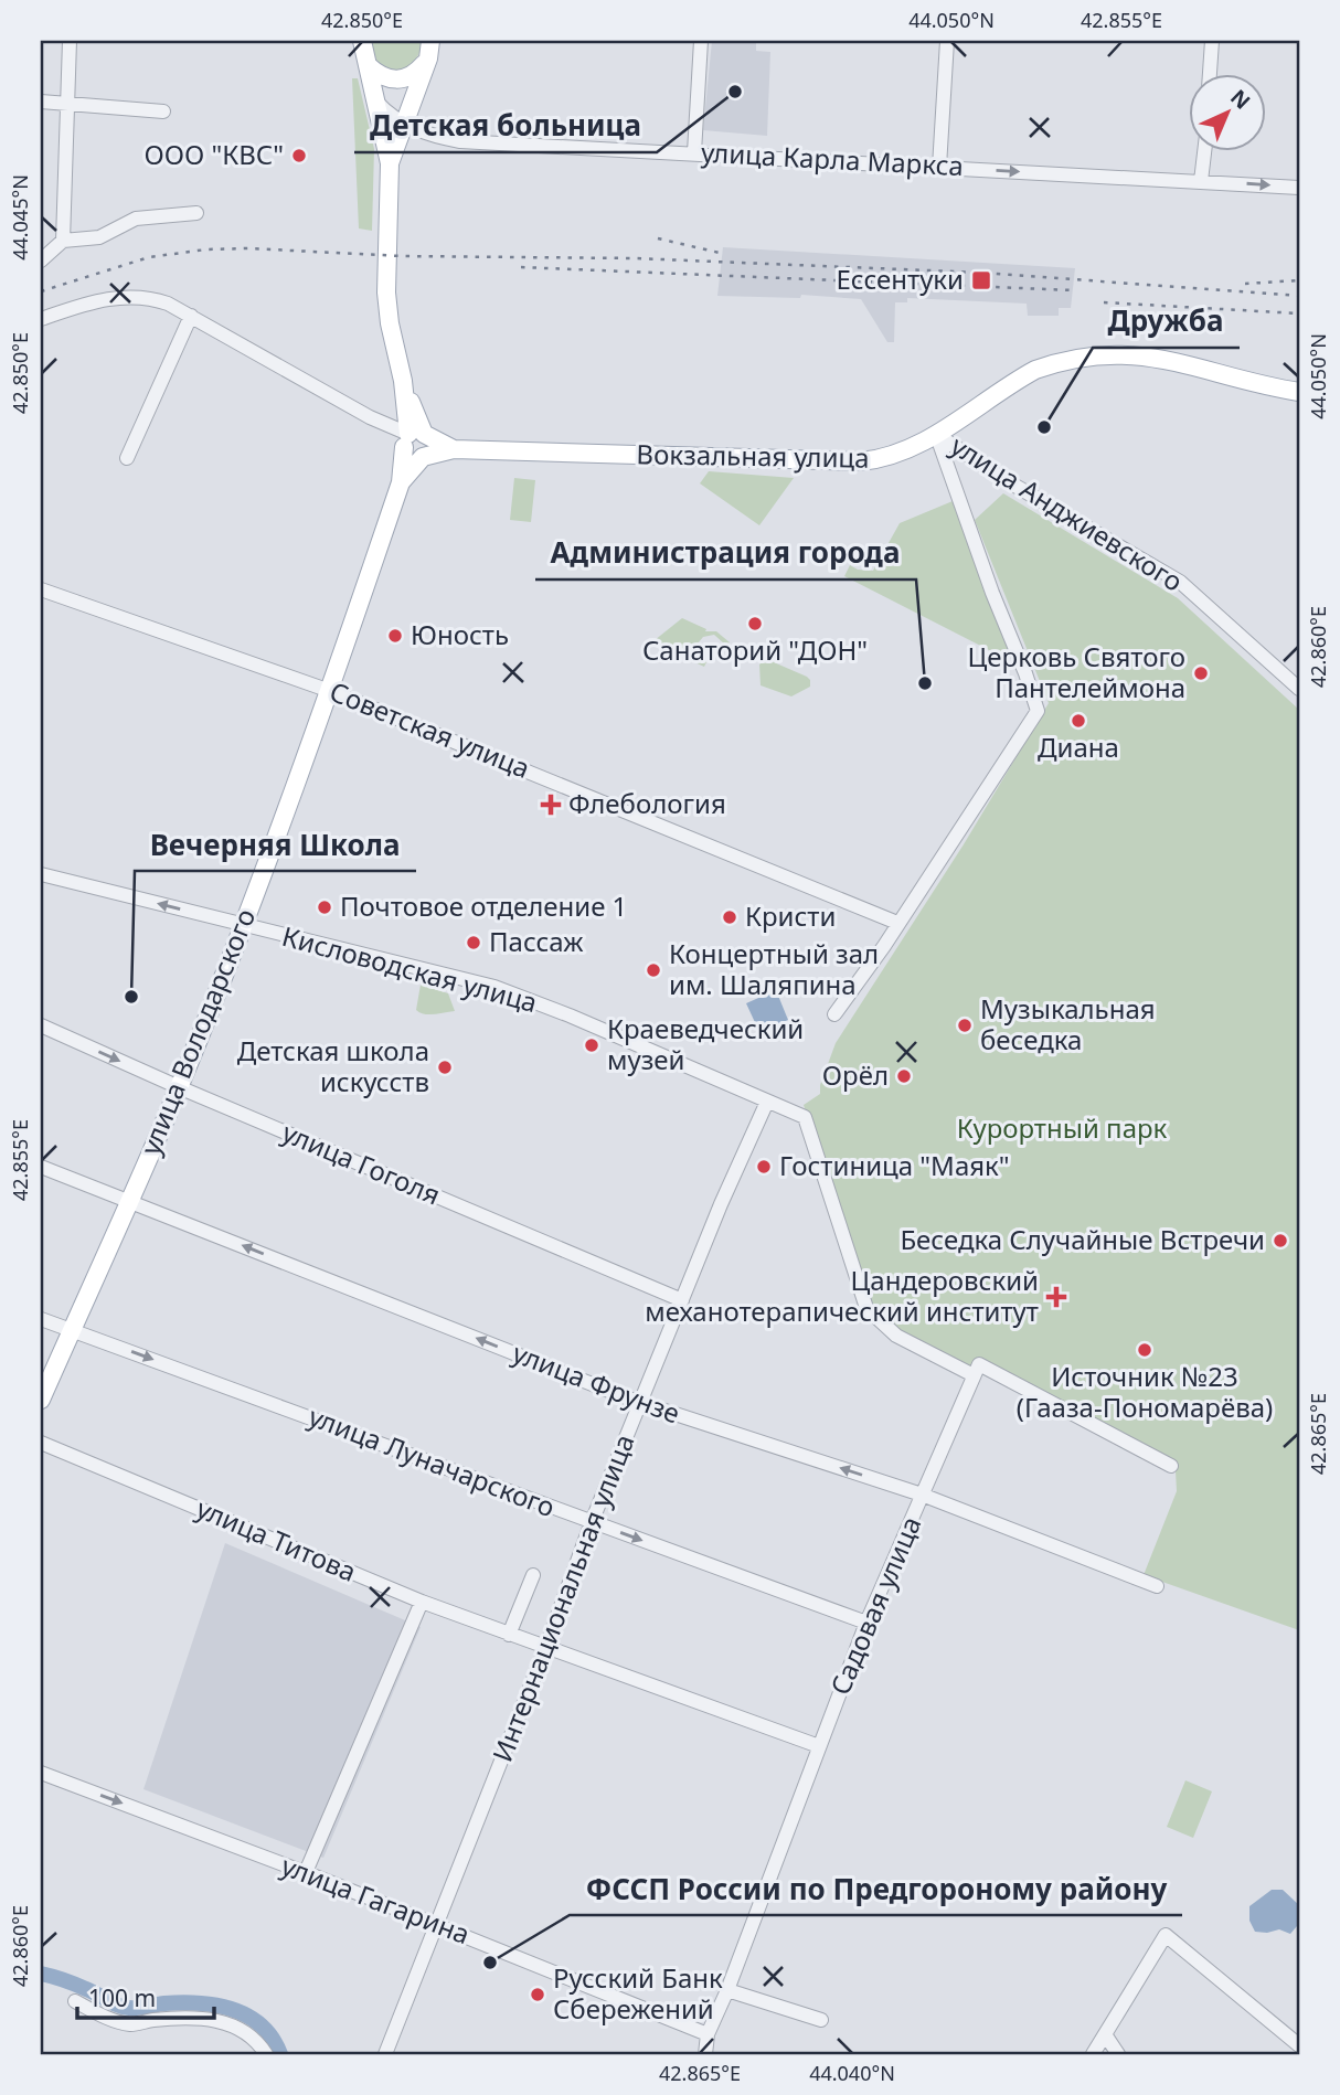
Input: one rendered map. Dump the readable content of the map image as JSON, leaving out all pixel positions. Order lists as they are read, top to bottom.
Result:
{
  "streets": {
    "main road": ["Вокзальная улица", "улица Володарского"],
    "street": [
      "улица Карла Маркса",
      "улица Анджиевского",
      "Советская улица",
      "Кисловодская улица",
      "улица Гоголя",
      "улица Фрунзе",
      "улица Луначарского",
      "улица Титова",
      "Интернациональная улица",
      "Садовая улица",
      "улица Гагарина"
    ]
  },
  "crossings": [
    ["Вокзальная улица", "улица Анджиевского"],
    ["Советская улица", "улица Володарского"],
    ["Кисловодская улица", "улица Володарского"],
    ["Кисловодская улица", "Интернациональная улица"],
    ["Кисловодская улица", "Садовая улица"],
    ["улица Володарского", "улица Гоголя"],
    ["улица Володарского", "улица Фрунзе"],
    ["улица Володарского", "улица Луначарского"],
    ["улица Гоголя", "Интернациональная улица"],
    ["улица Фрунзе", "Интернациональная улица"],
    ["улица Фрунзе", "Садовая улица"],
    ["улица Луначарского", "Интернациональная улица"],
    ["улица Луначарского", "Садовая улица"],
    ["улица Титова", "Интернациональная улица"],
    ["улица Титова", "Садовая улица"],
    ["Интернациональная улица", "улица Гагарина"],
    ["Садовая улица", "улица Гагарина"]
  ],
  "one_way": [
    "улица Карла Маркса",
    "улица Фрунзе",
    "улица Луначарского",
    "улица Гагарина"
  ],
  "parks": ["Курортный парк"],
  "places": {
    "other": [
      "Детская больница",
      "ООО \"КВС\"",
      "Дружба",
      "Санаторий \"ДОН\"",
      "Юность",
      "Церковь Святого Пантелеймона",
      "Администрация города",
      "Диана",
      "Почтовое отделение 1",
      "Кристи",
      "Пассаж",
      "Концертный зал им. Шаляпина",
      "Вечерняя Школа",
      "Музыкальная беседка",
      "Краеведческий музей",
      "Детская школа искусств",
      "Орёл",
      "Гостиница \"Маяк\"",
      "Беседка Случайные Встречи",
      "Источник №23 (Гааза-Пономарёва)",
      "ФССП России по Предгороному району",
      "Русский Банк Сбережений"
    ],
    "transit": ["Ессентуки"],
    "health": ["Флебология", "Цандеровский механотерапический институт"]
  },
  "scale_bar": "100 m",
  "north": "top right",
  "coordinates": [
    "42.850°E",
    "44.050°N",
    "42.855°E",
    "44.045°N",
    "42.860°E",
    "42.865°E",
    "44.040°N"
  ]
}
